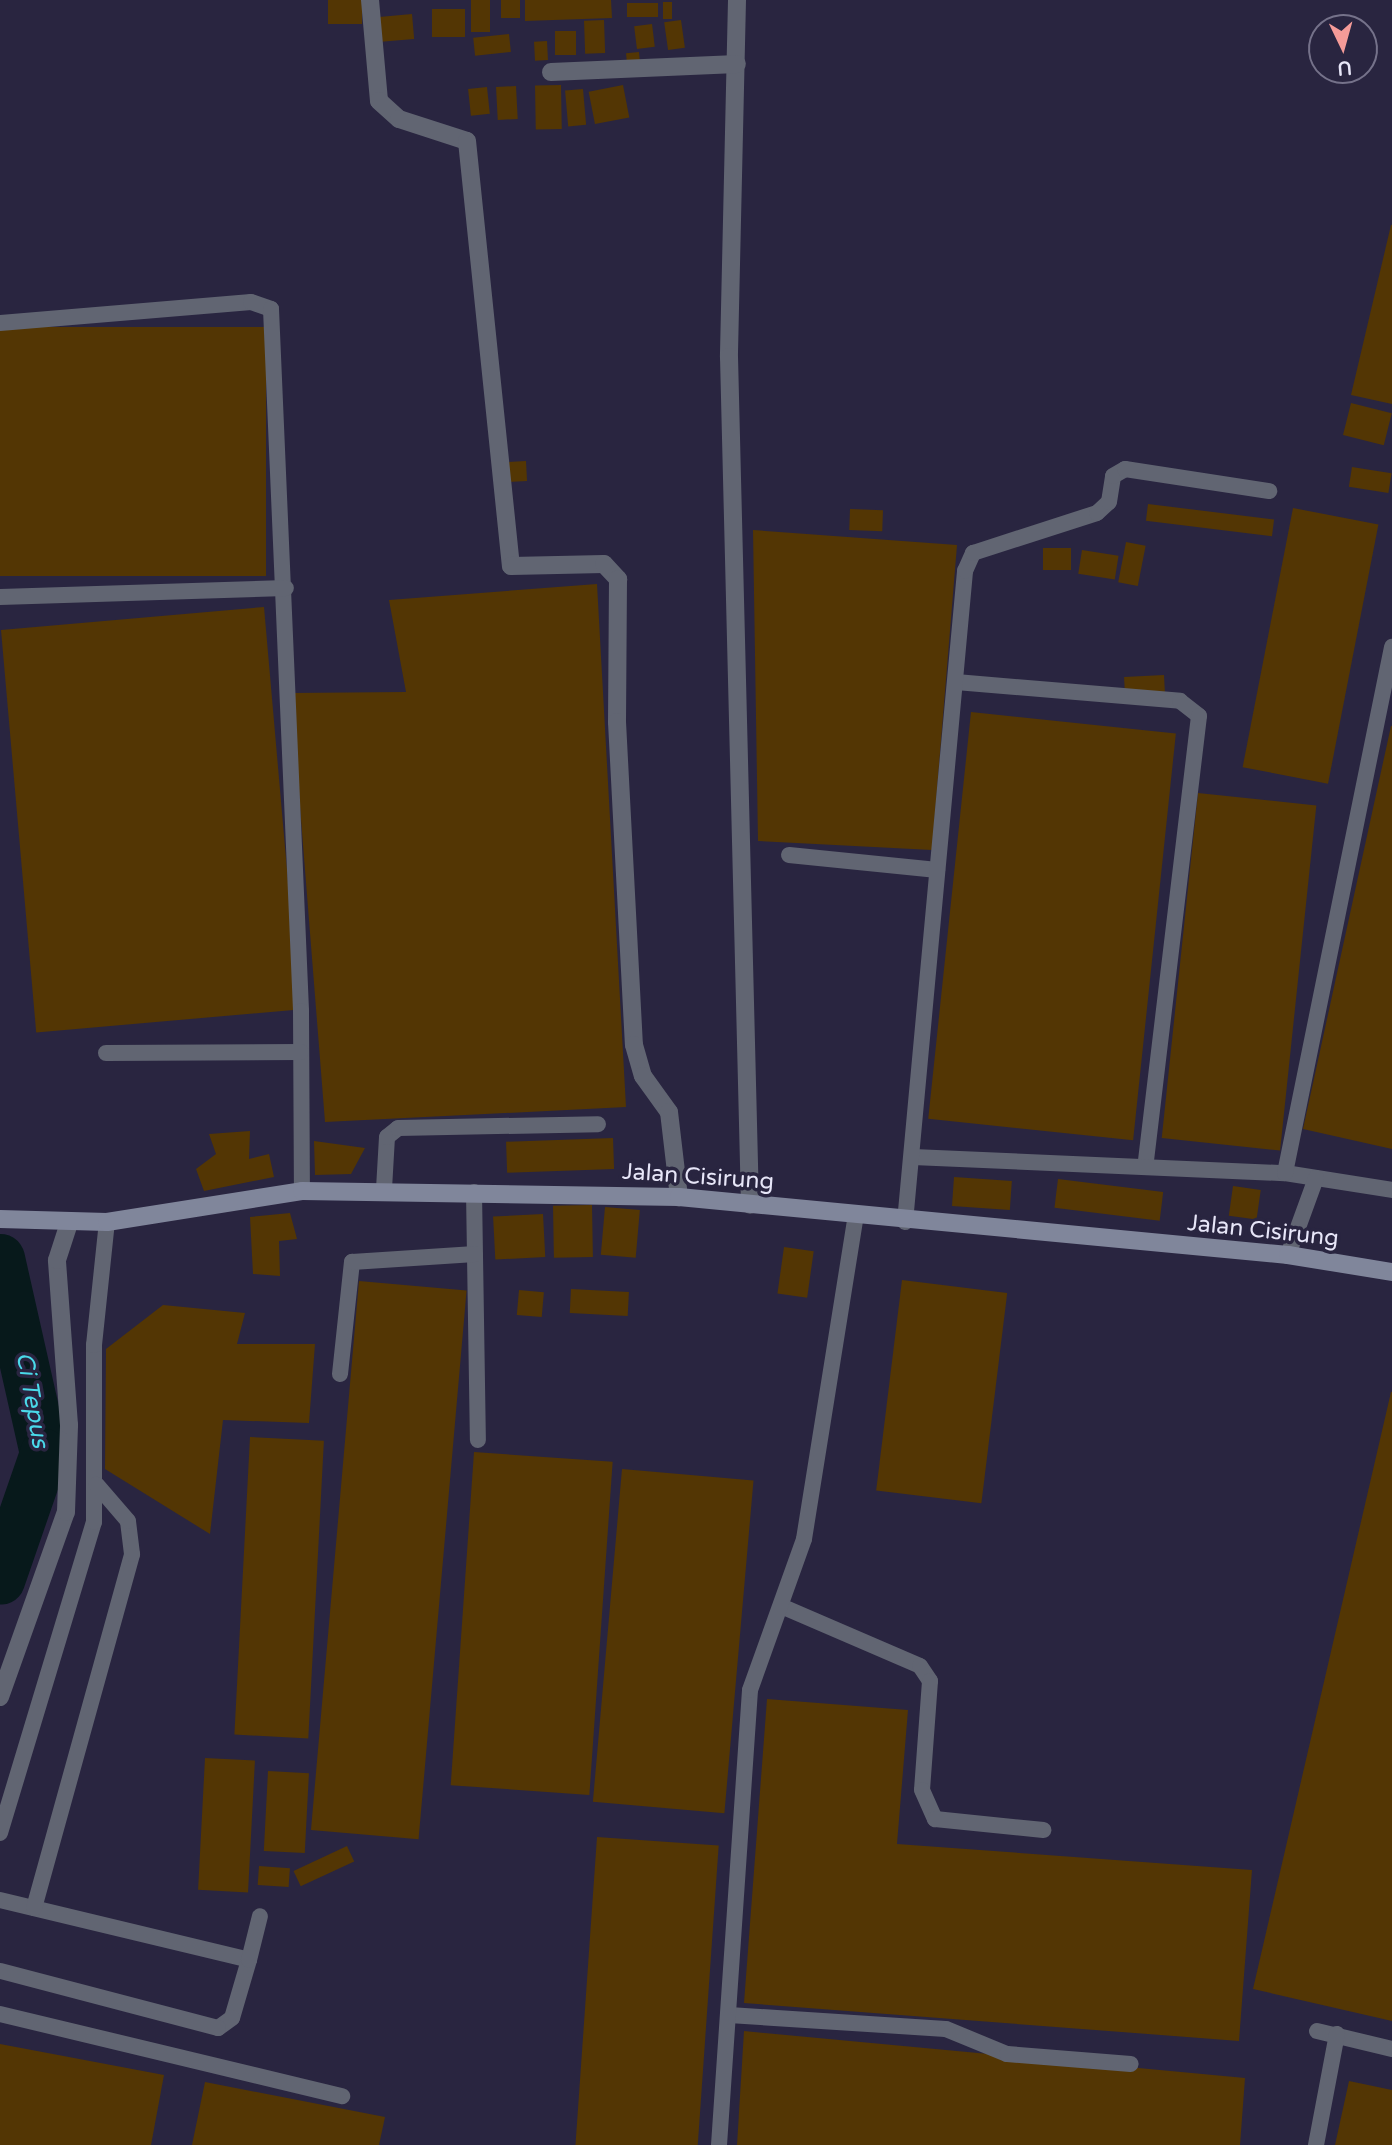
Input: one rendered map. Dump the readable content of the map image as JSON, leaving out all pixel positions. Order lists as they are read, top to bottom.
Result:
{
  "streets": {
    "main road": ["Jalan Cisirung"]
  },
  "water": ["Ci Tepus"],
  "north": "bottom"
}
